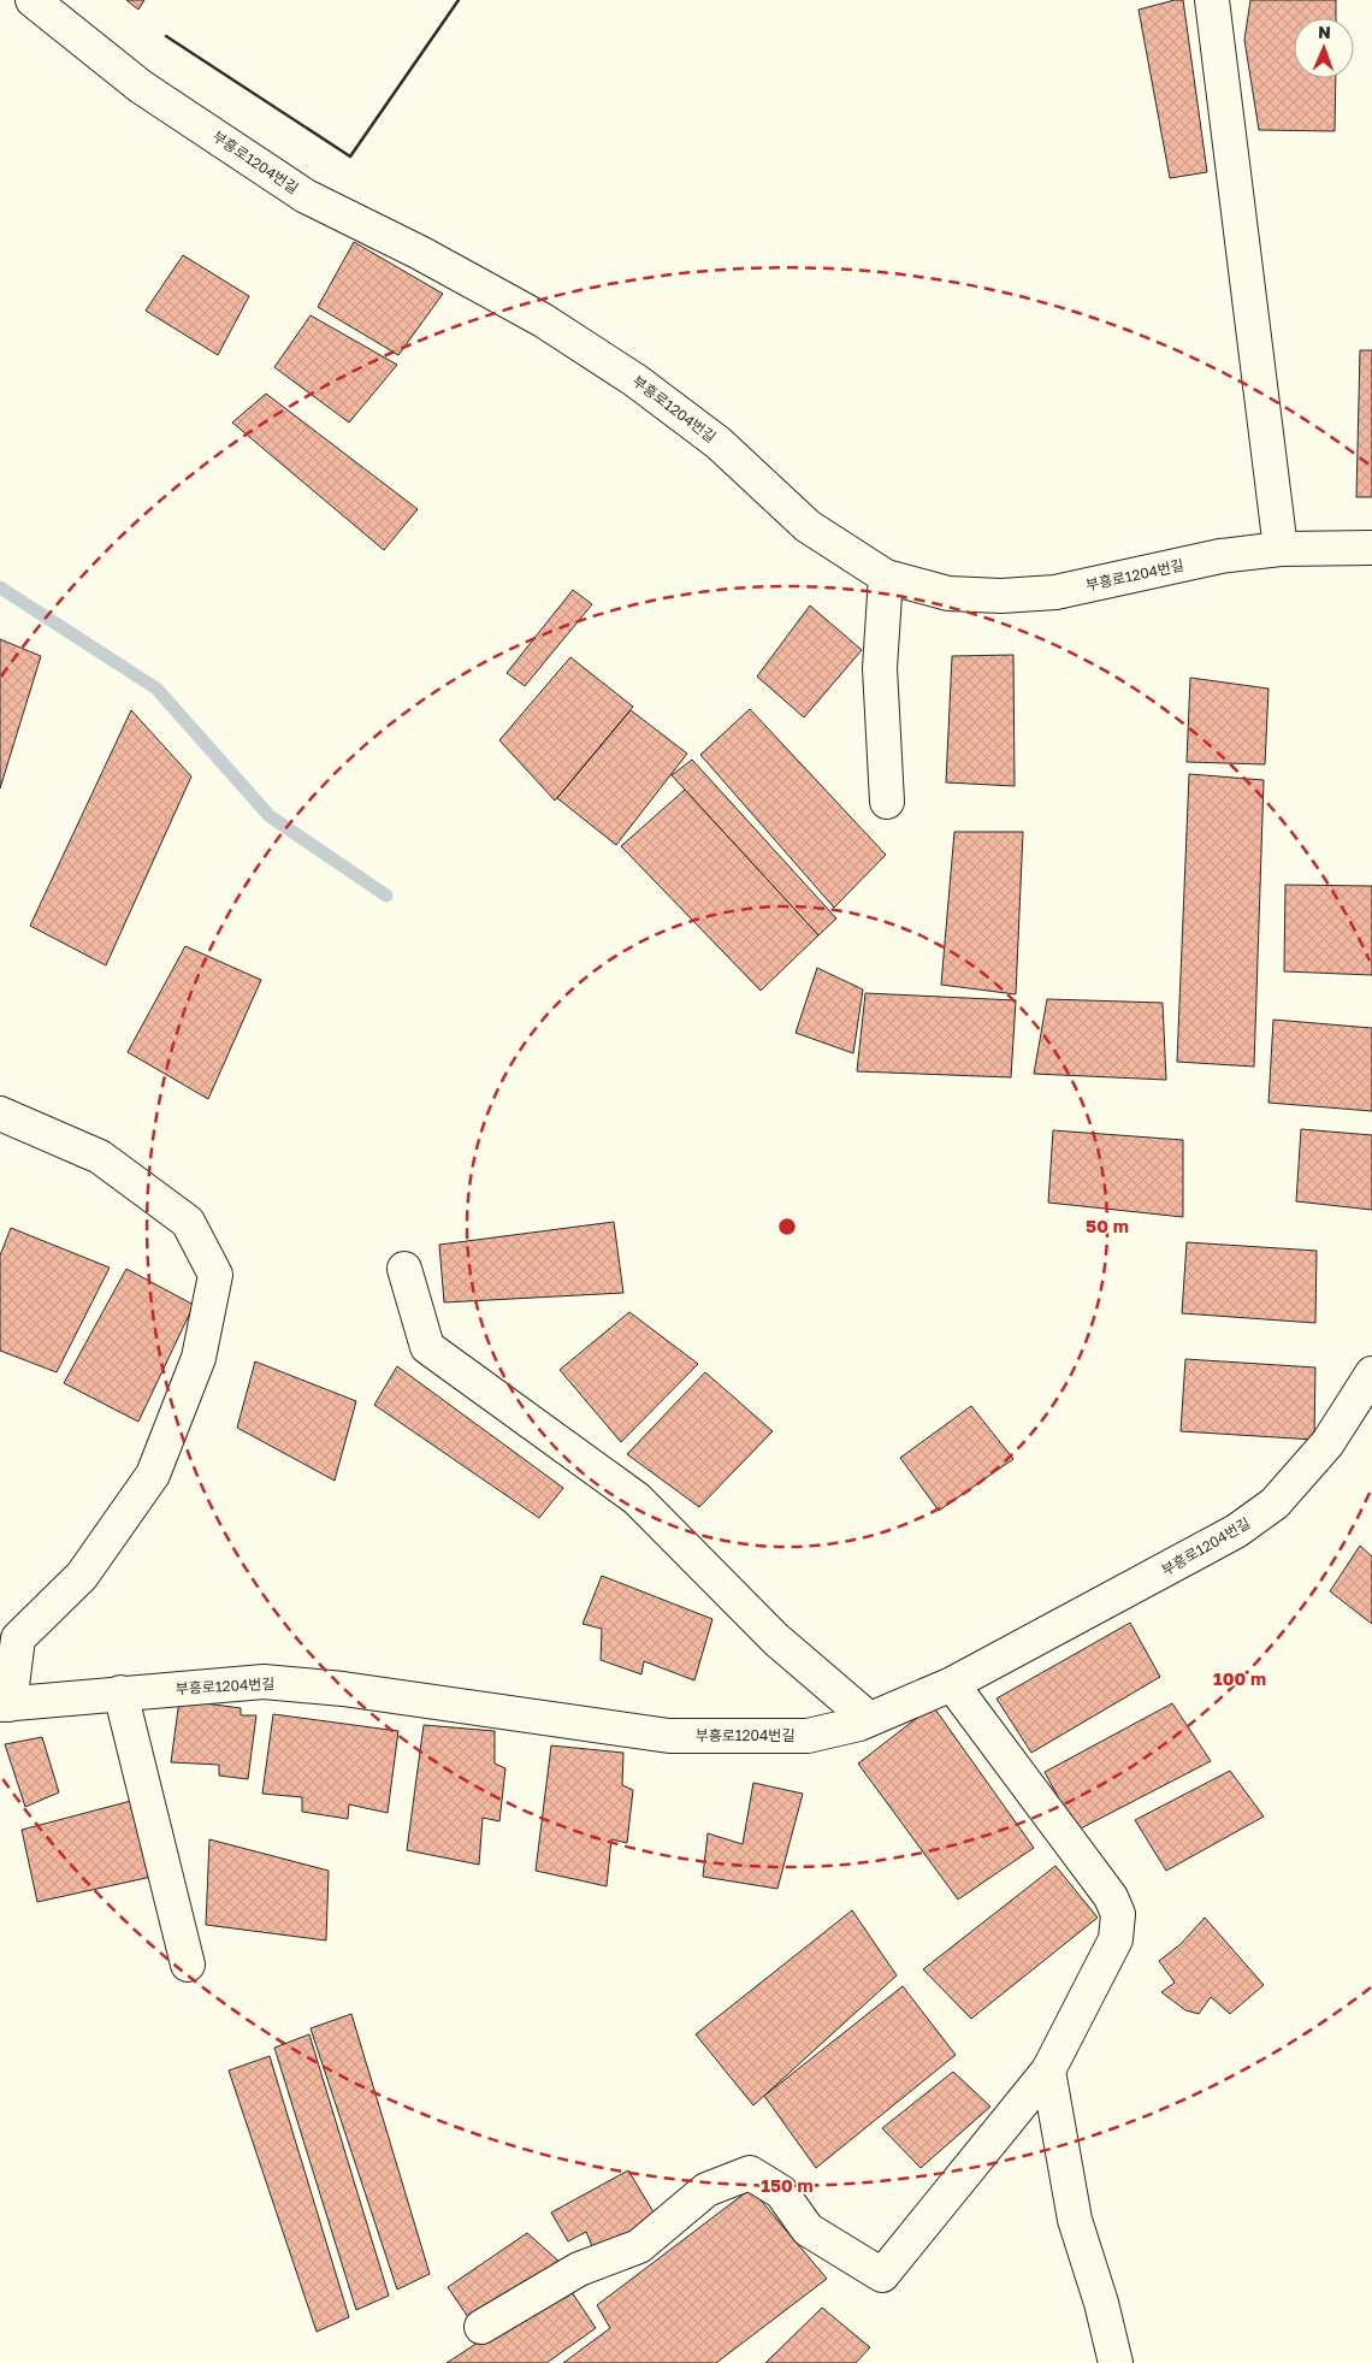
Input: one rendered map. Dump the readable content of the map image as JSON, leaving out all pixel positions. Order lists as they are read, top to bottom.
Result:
{
  "streets": {
    "street": ["부흥로1204번길"]
  },
  "north": "top",
  "rings": ["50 m", "100 m", "150 m"]
}
